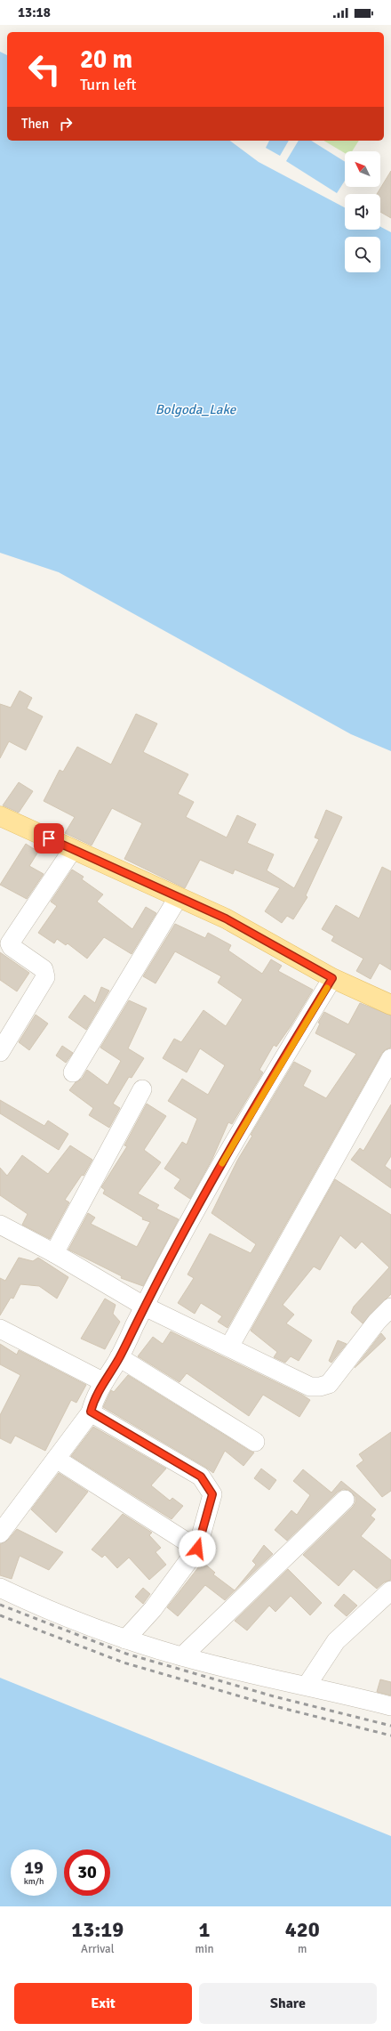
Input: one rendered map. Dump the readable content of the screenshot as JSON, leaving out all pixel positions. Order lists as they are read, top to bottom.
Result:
{
  "water": ["Bolgoda_Lake"],
  "north": "top left",
  "page": {
    "status": "13:18",
    "turn": ["20 m", "Turn left"],
    "then": "Then",
    "speed": "19 km/h",
    "limit": "30",
    "eta": [
      "13:19",
      "Arrival",
      "1",
      "min",
      "420",
      "m"
    ],
    "buttons": ["Exit", "Share"]
  }
}
